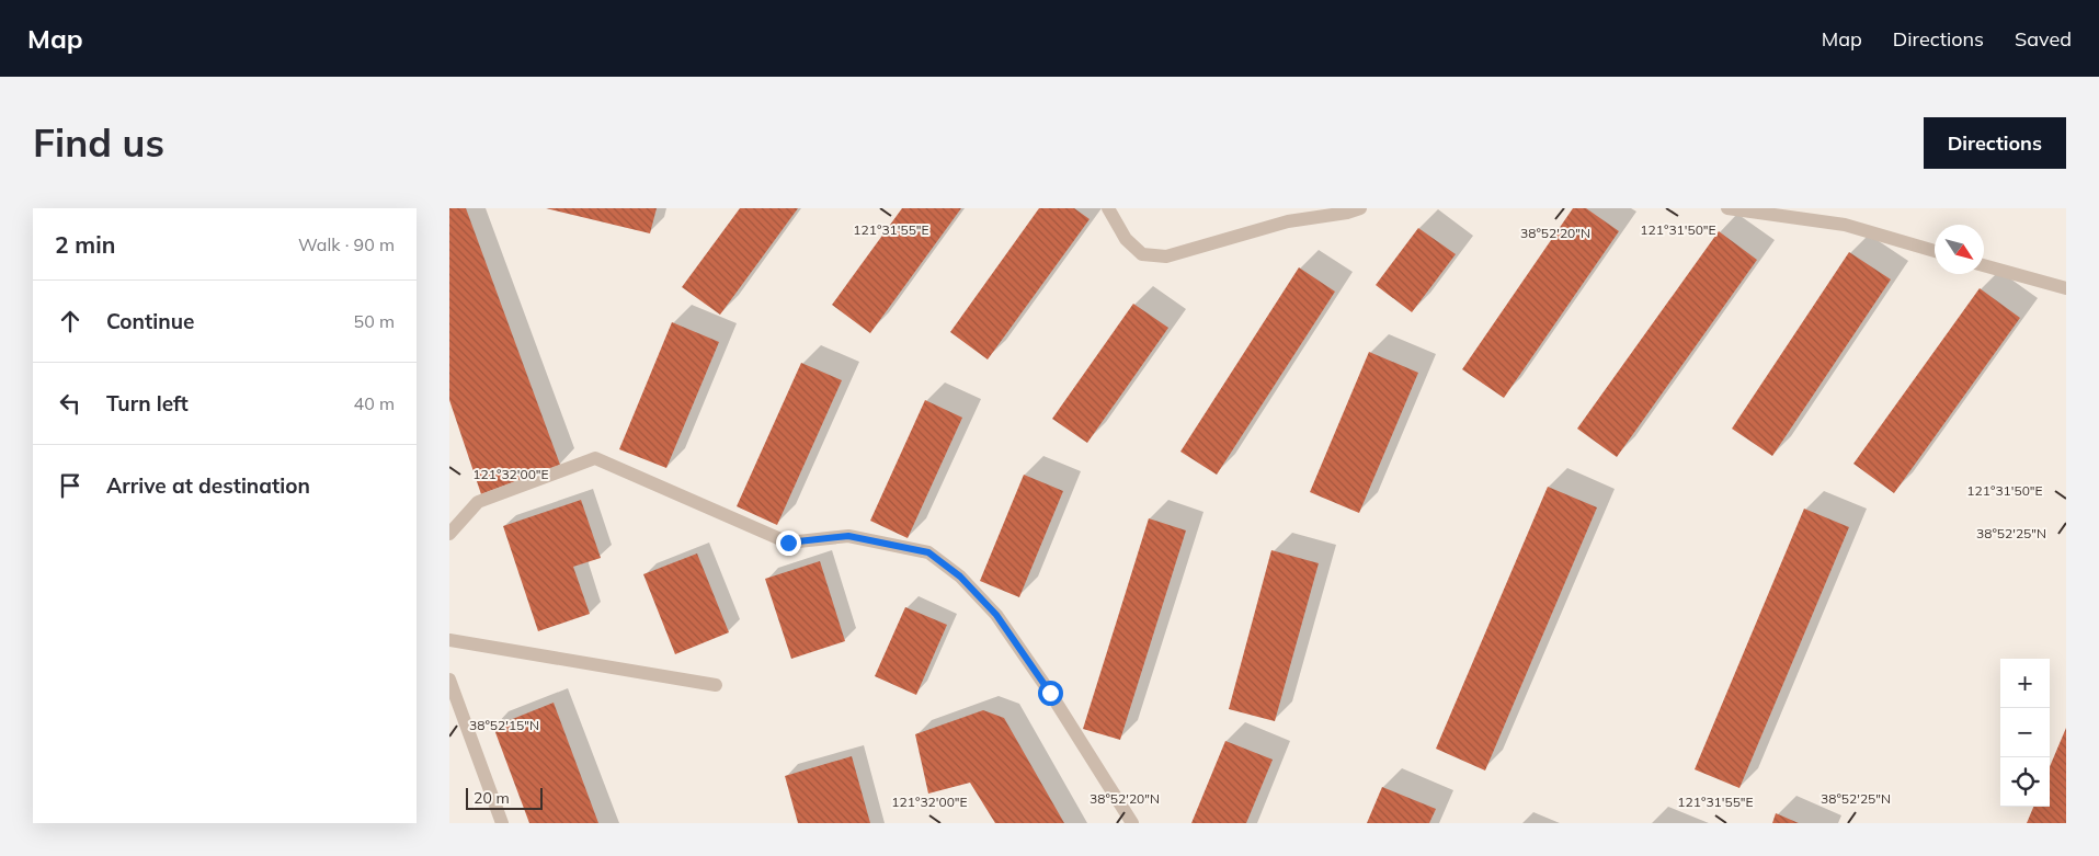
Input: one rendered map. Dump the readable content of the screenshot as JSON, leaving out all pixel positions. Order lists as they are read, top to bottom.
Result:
{
  "scale_bar": "20 m",
  "north": "bottom right",
  "page": {
    "header": "Map",
    "nav": ["Map", "Directions", "Saved"],
    "buttons": "Directions",
    "title": "Find us",
    "heading": ["2 min", "Walk · 90 m"],
    "list": [
      ["Continue", "50 m"],
      ["Turn left", "40 m"],
      "Arrive at destination"
    ],
    "map_buttons": ["+", "−"],
    "scale": "20 m"
  },
  "coordinates": [
    "121°31'55\"E",
    "121°31'50\"E",
    "38°52'20\"N",
    "121°32'00\"E",
    "38°52'25\"N",
    "38°52'15\"N"
  ]
}
